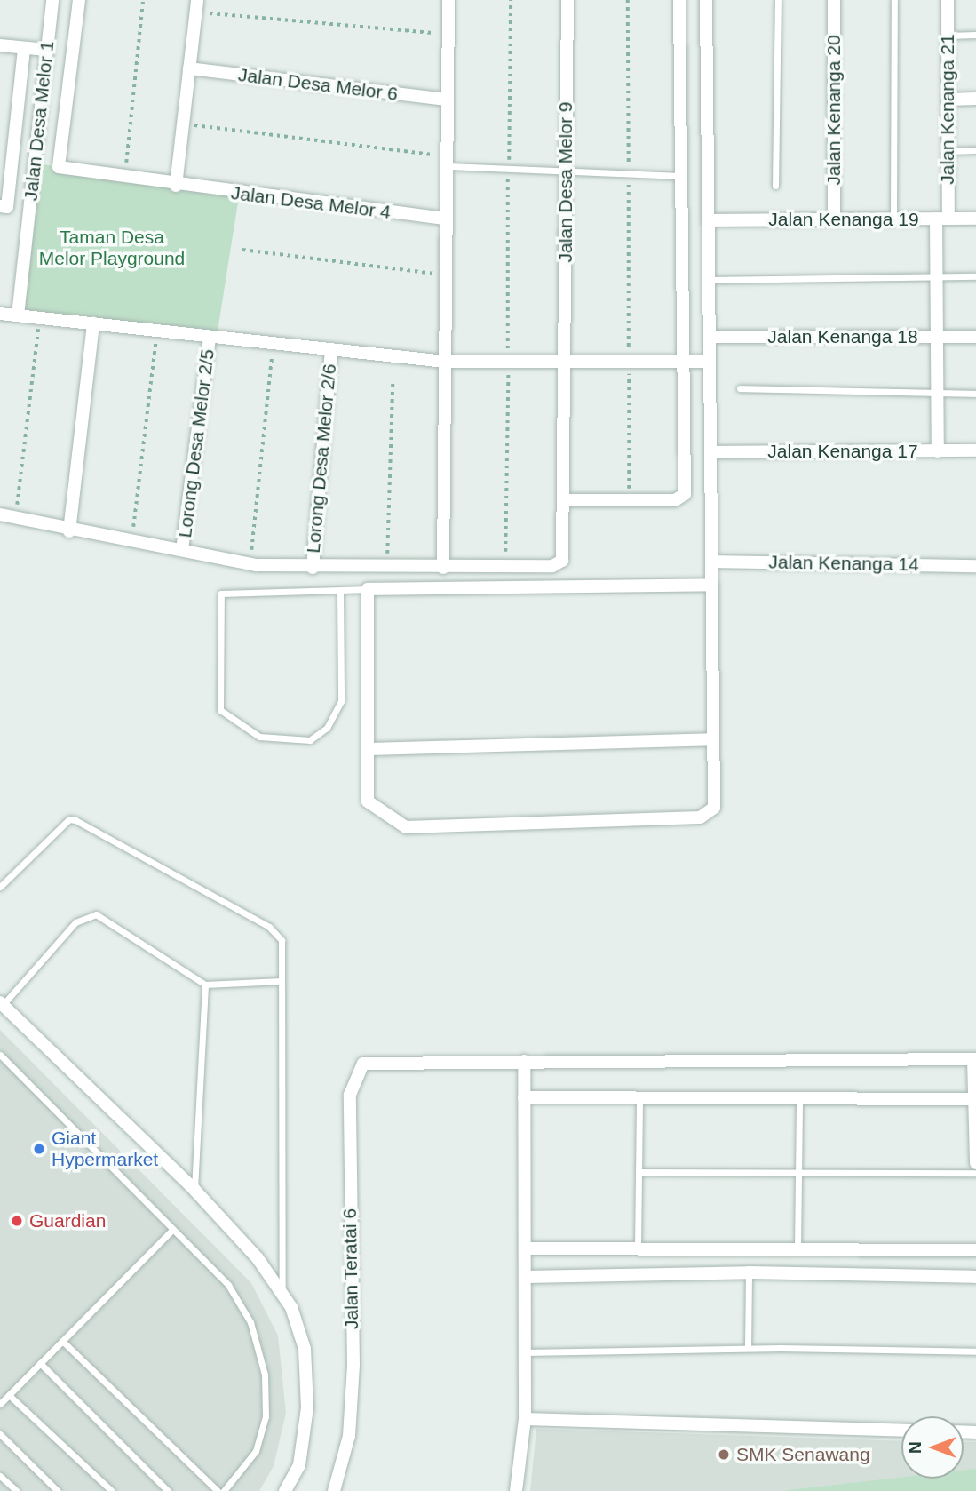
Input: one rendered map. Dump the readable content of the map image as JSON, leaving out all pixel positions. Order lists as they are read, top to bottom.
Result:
{
  "streets": {
    "street": [
      "Jalan Desa Melor 6",
      "Jalan Kenanga 21",
      "Jalan Kenanga 20",
      "Jalan Desa Melor 1",
      "Jalan Desa Melor 9",
      "Jalan Desa Melor 4",
      "Jalan Kenanga 19",
      "Jalan Kenanga 18",
      "Lorong Desa Melor 2/5",
      "Jalan Kenanga 17",
      "Lorong Desa Melor 2/6",
      "Jalan Kenanga 14",
      "Jalan Teratai 6"
    ]
  },
  "crossings": [
    ["Jalan Kenanga 21", "Jalan Kenanga 19"],
    ["Jalan Kenanga 21", "Jalan Kenanga 18"],
    ["Jalan Kenanga 21", "Jalan Kenanga 17"],
    ["Jalan Kenanga 20", "Jalan Kenanga 19"]
  ],
  "parks": ["Taman Desa Melor Playground"],
  "places": ["Giant Hypermarket", "Guardian", "SMK Senawang"],
  "north": "left"
}
